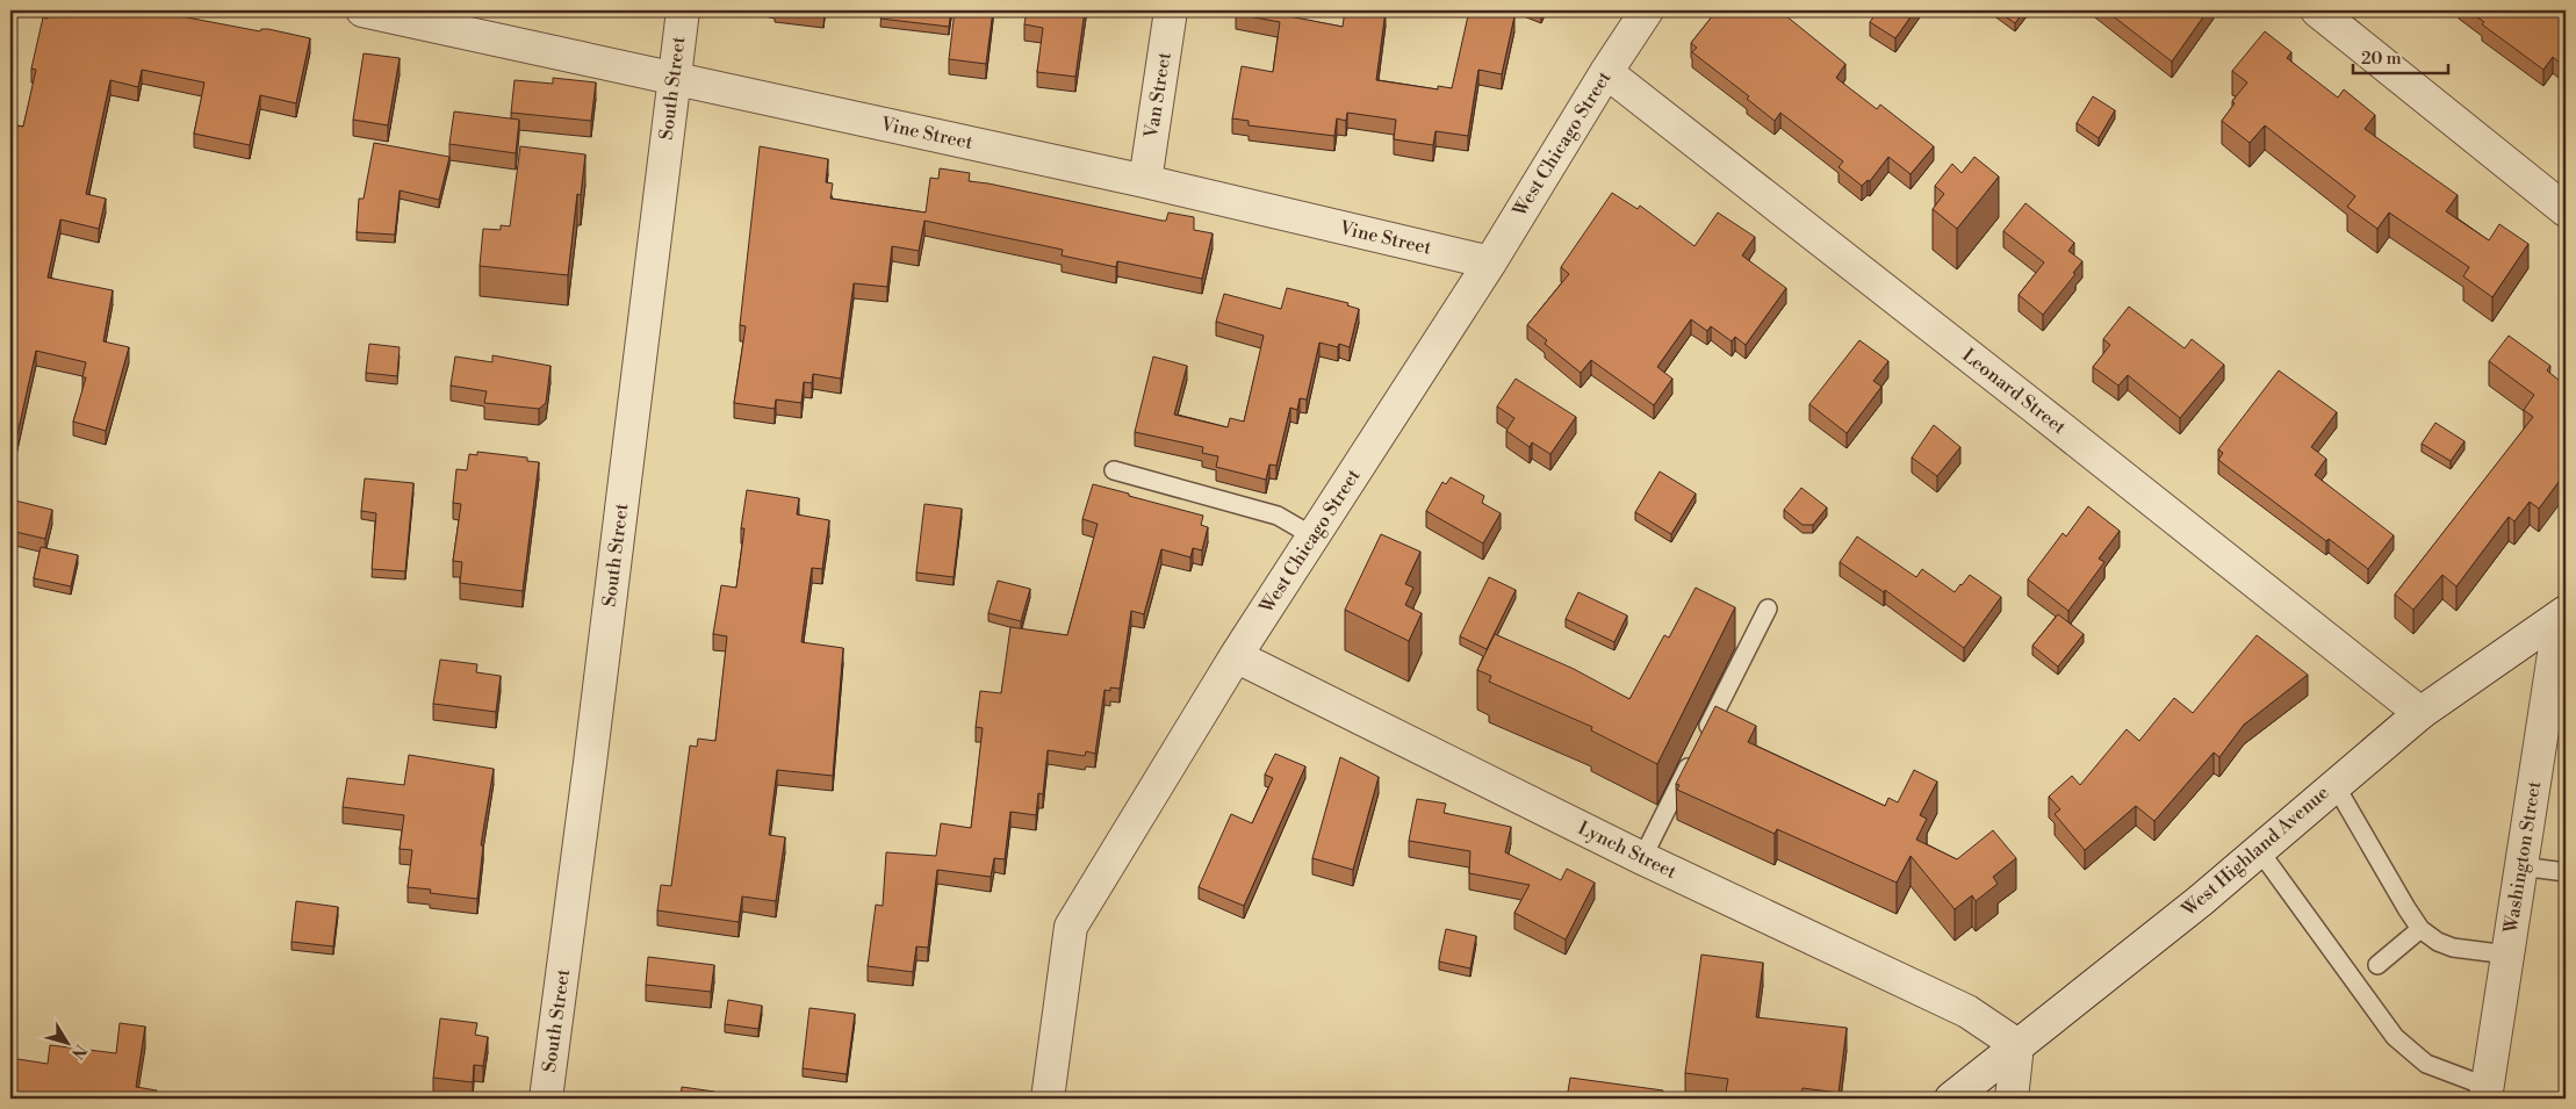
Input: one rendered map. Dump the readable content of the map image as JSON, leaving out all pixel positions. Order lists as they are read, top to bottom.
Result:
{
  "streets": {
    "street": [
      "South Street",
      "Van Street",
      "Vine Street",
      "West Chicago Street",
      "Leonard Street",
      "Lynch Street",
      "West Highland Avenue",
      "Washington Street"
    ]
  },
  "crossings": [
    ["South Street", "Vine Street"],
    ["Van Street", "Vine Street"],
    ["Vine Street", "West Chicago Street"],
    ["West Chicago Street", "Leonard Street"],
    ["West Chicago Street", "Lynch Street"],
    ["Leonard Street", "West Highland Avenue"],
    ["Lynch Street", "West Highland Avenue"],
    ["West Highland Avenue", "Washington Street"]
  ],
  "scale_bar": "20 m",
  "north": "bottom right"
}
